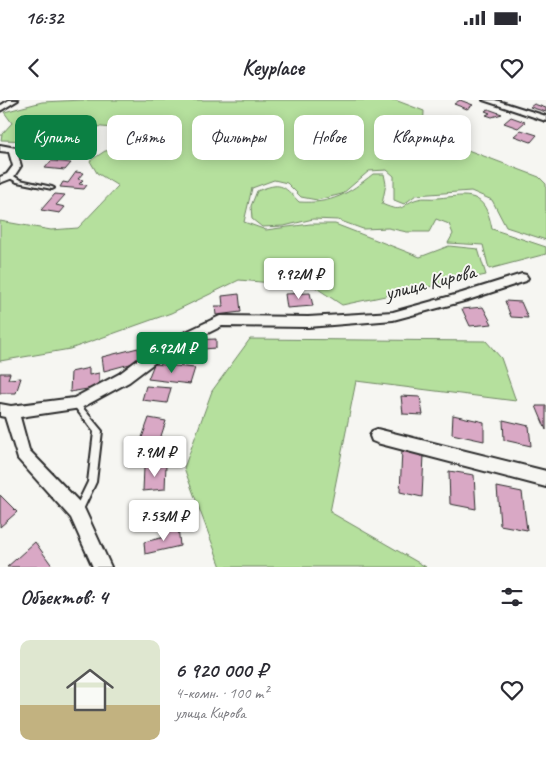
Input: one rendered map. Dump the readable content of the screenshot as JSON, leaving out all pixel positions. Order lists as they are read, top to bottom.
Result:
{
  "streets": {
    "street": ["улица Кирова"]
  },
  "page": {
    "status": "16:32",
    "header": "Keyplace",
    "chip": [
      "Купить",
      "Снять",
      "Фильтры",
      "Новое",
      "Квартира"
    ],
    "price": [
      "9.92M ₽",
      "6.92M ₽",
      "7.9M ₽",
      "7.53M ₽"
    ],
    "heading": "Объектов: 4",
    "list": [
      {
        "name": "6 920 000 ₽",
        "note": "4-комн. · 100 m² · улица Кирова"
      }
    ]
  }
}
